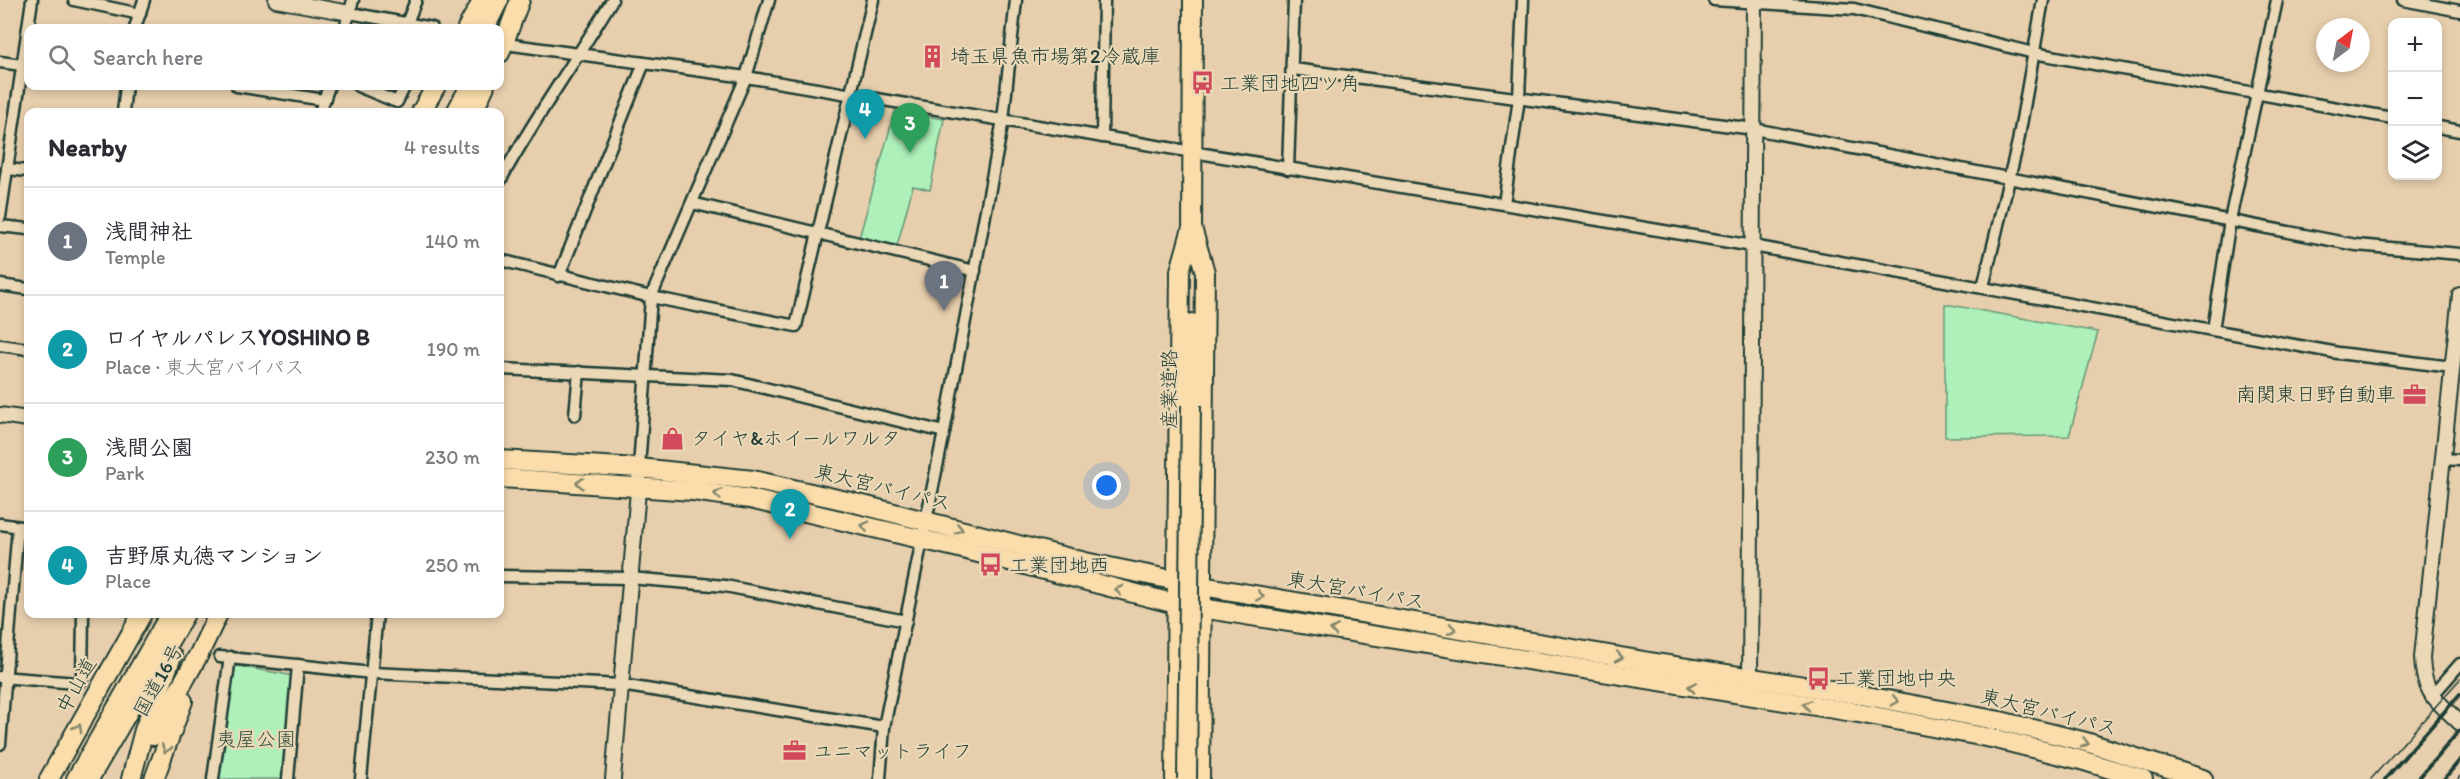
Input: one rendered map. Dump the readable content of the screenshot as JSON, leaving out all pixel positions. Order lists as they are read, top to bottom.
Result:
{
  "streets": {
    "main road": [
      "産業道路",
      "東大宮バイパス",
      "国道16号",
      "中山道"
    ]
  },
  "parks": ["夷屋公園"],
  "places": {
    "building": ["埼玉県魚市場第2冷蔵庫"],
    "bus stop": ["工業団地四ツ角", "工業団地西", "工業団地中央"],
    "office": ["南関東日野自動車", "ユニマットライフ"],
    "shop": ["タイヤ&ホイールワルタ"]
  },
  "north": "top right",
  "page": {
    "map_buttons": ["+", "−"],
    "search": "Search here",
    "pins": [
      "4",
      "3",
      "1",
      "2"
    ],
    "heading": ["Nearby", "4 results"],
    "list": [
      {
        "mark": "1",
        "name": "浅間神社",
        "note": "Temple",
        "value": "140 m"
      },
      {
        "mark": "2",
        "name": "ロイヤルパレスYOSHINO B",
        "note": "Place · 東大宮バイパス",
        "value": "190 m"
      },
      {
        "mark": "3",
        "name": "浅間公園",
        "note": "Park",
        "value": "230 m"
      },
      {
        "mark": "4",
        "name": "吉野原丸徳マンション",
        "note": "Place",
        "value": "250 m"
      }
    ]
  }
}
